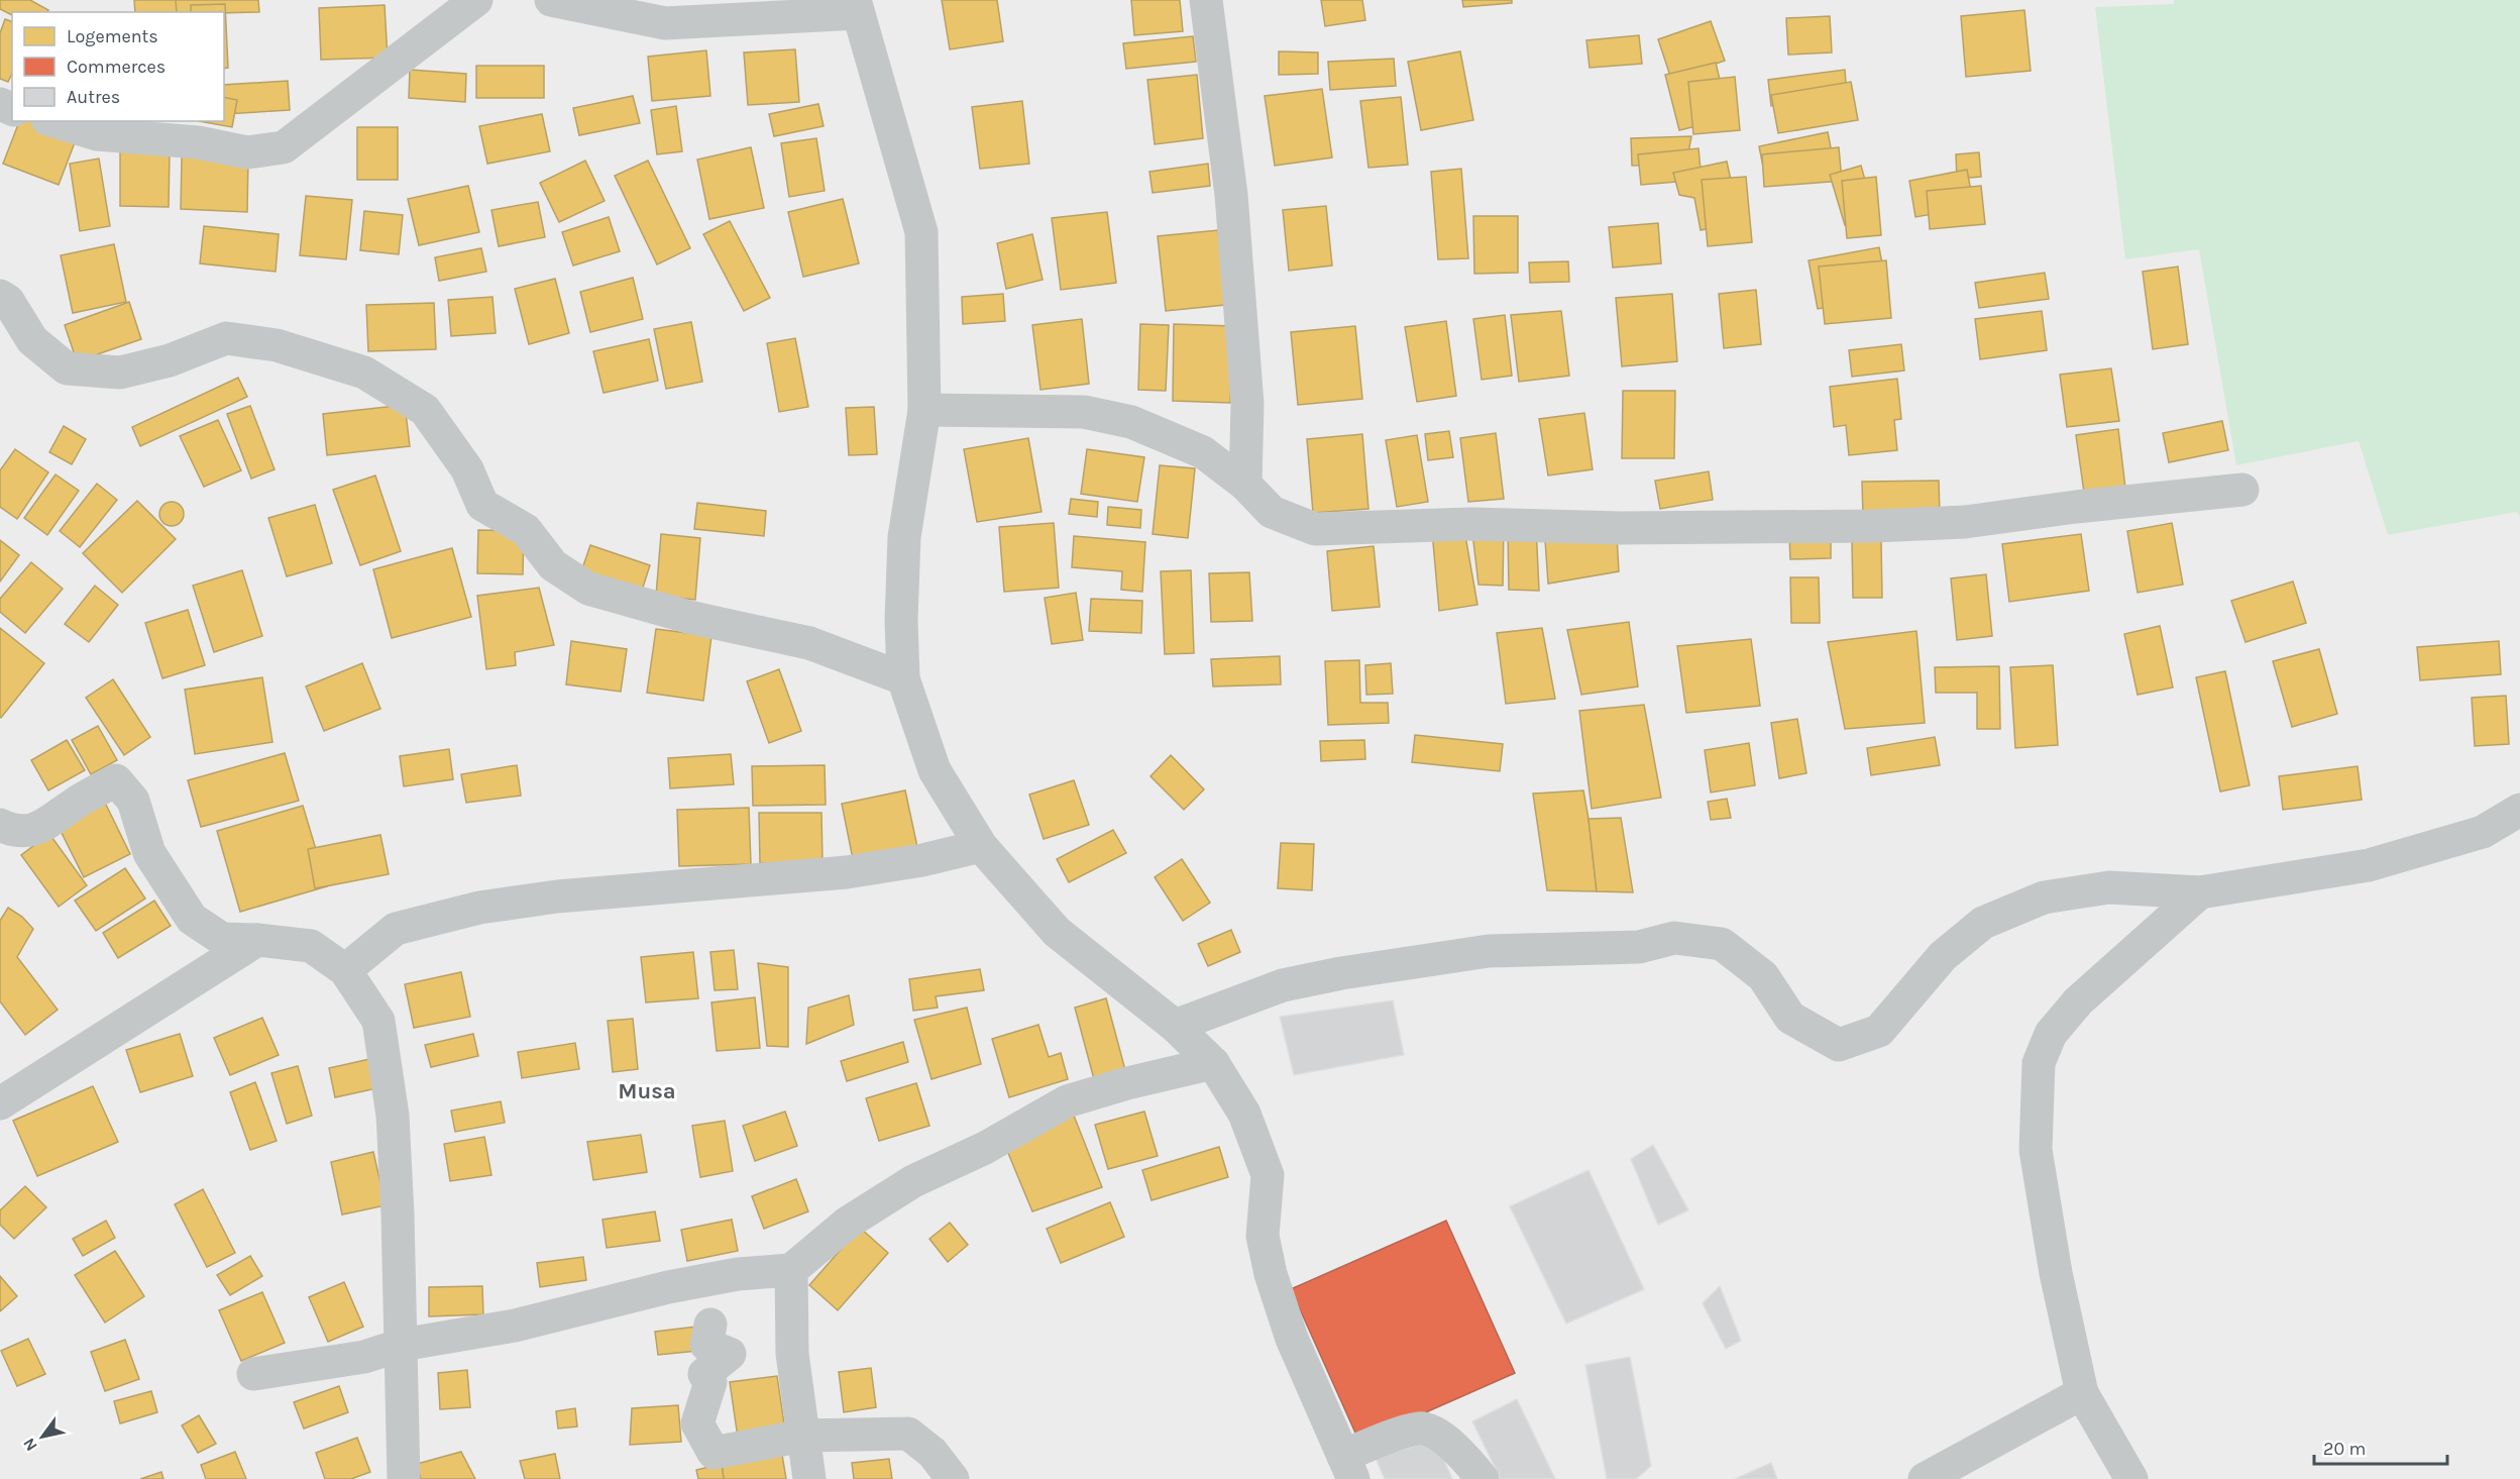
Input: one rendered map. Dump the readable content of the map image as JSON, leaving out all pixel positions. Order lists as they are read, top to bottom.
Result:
{
  "districts": ["Musa"],
  "legend": ["Logements", "Commerces", "Autres"],
  "scale_bar": "20 m",
  "north": "bottom left"
}
